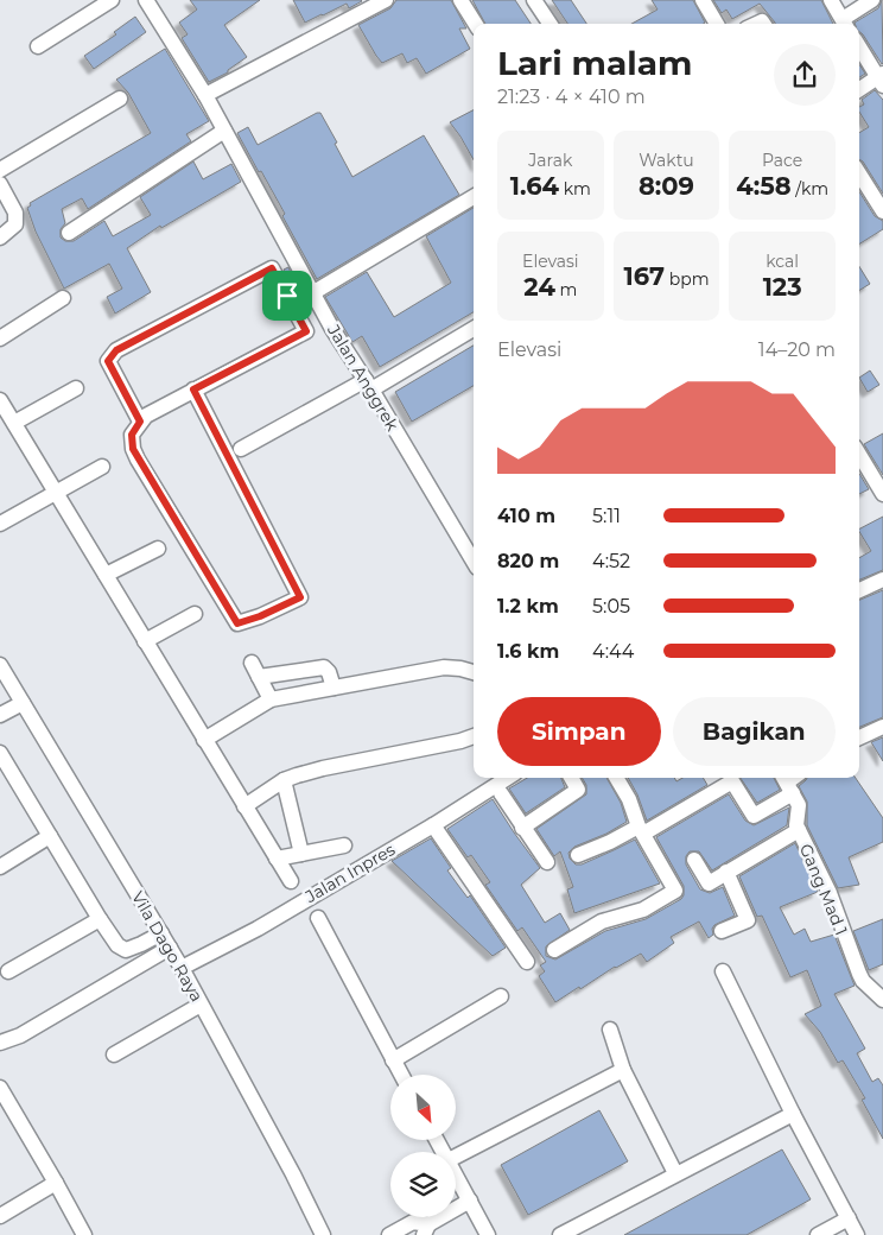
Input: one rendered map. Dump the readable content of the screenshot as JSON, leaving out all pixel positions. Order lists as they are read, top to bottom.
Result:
{
  "streets": {
    "street": [
      "Jalan Anggrek",
      "Jalan Inpres",
      "Gang Mad 1",
      "Vila Dago Raya"
    ]
  },
  "crossings": [
    ["Jalan Inpres", "Vila Dago Raya"]
  ],
  "north": "bottom right",
  "page": {
    "heading": ["Lari malam", "21:23 · 4 × 410 m"],
    "stats": [
      ["Jarak", "1.64 km"],
      ["Waktu", "8:09"],
      ["Pace", "4:58 /km"],
      ["Elevasi", "24 m"],
      ["167 bpm"],
      ["kcal", "123"]
    ],
    "chart": ["Elevasi", "14–20 m"],
    "list": [
      {
        "name": "410 m",
        "note": "5:11"
      },
      {
        "name": "820 m",
        "note": "4:52"
      },
      {
        "name": "1.2 km",
        "note": "5:05"
      },
      {
        "name": "1.6 km",
        "note": "4:44"
      }
    ],
    "buttons": ["Simpan", "Bagikan"]
  }
}
